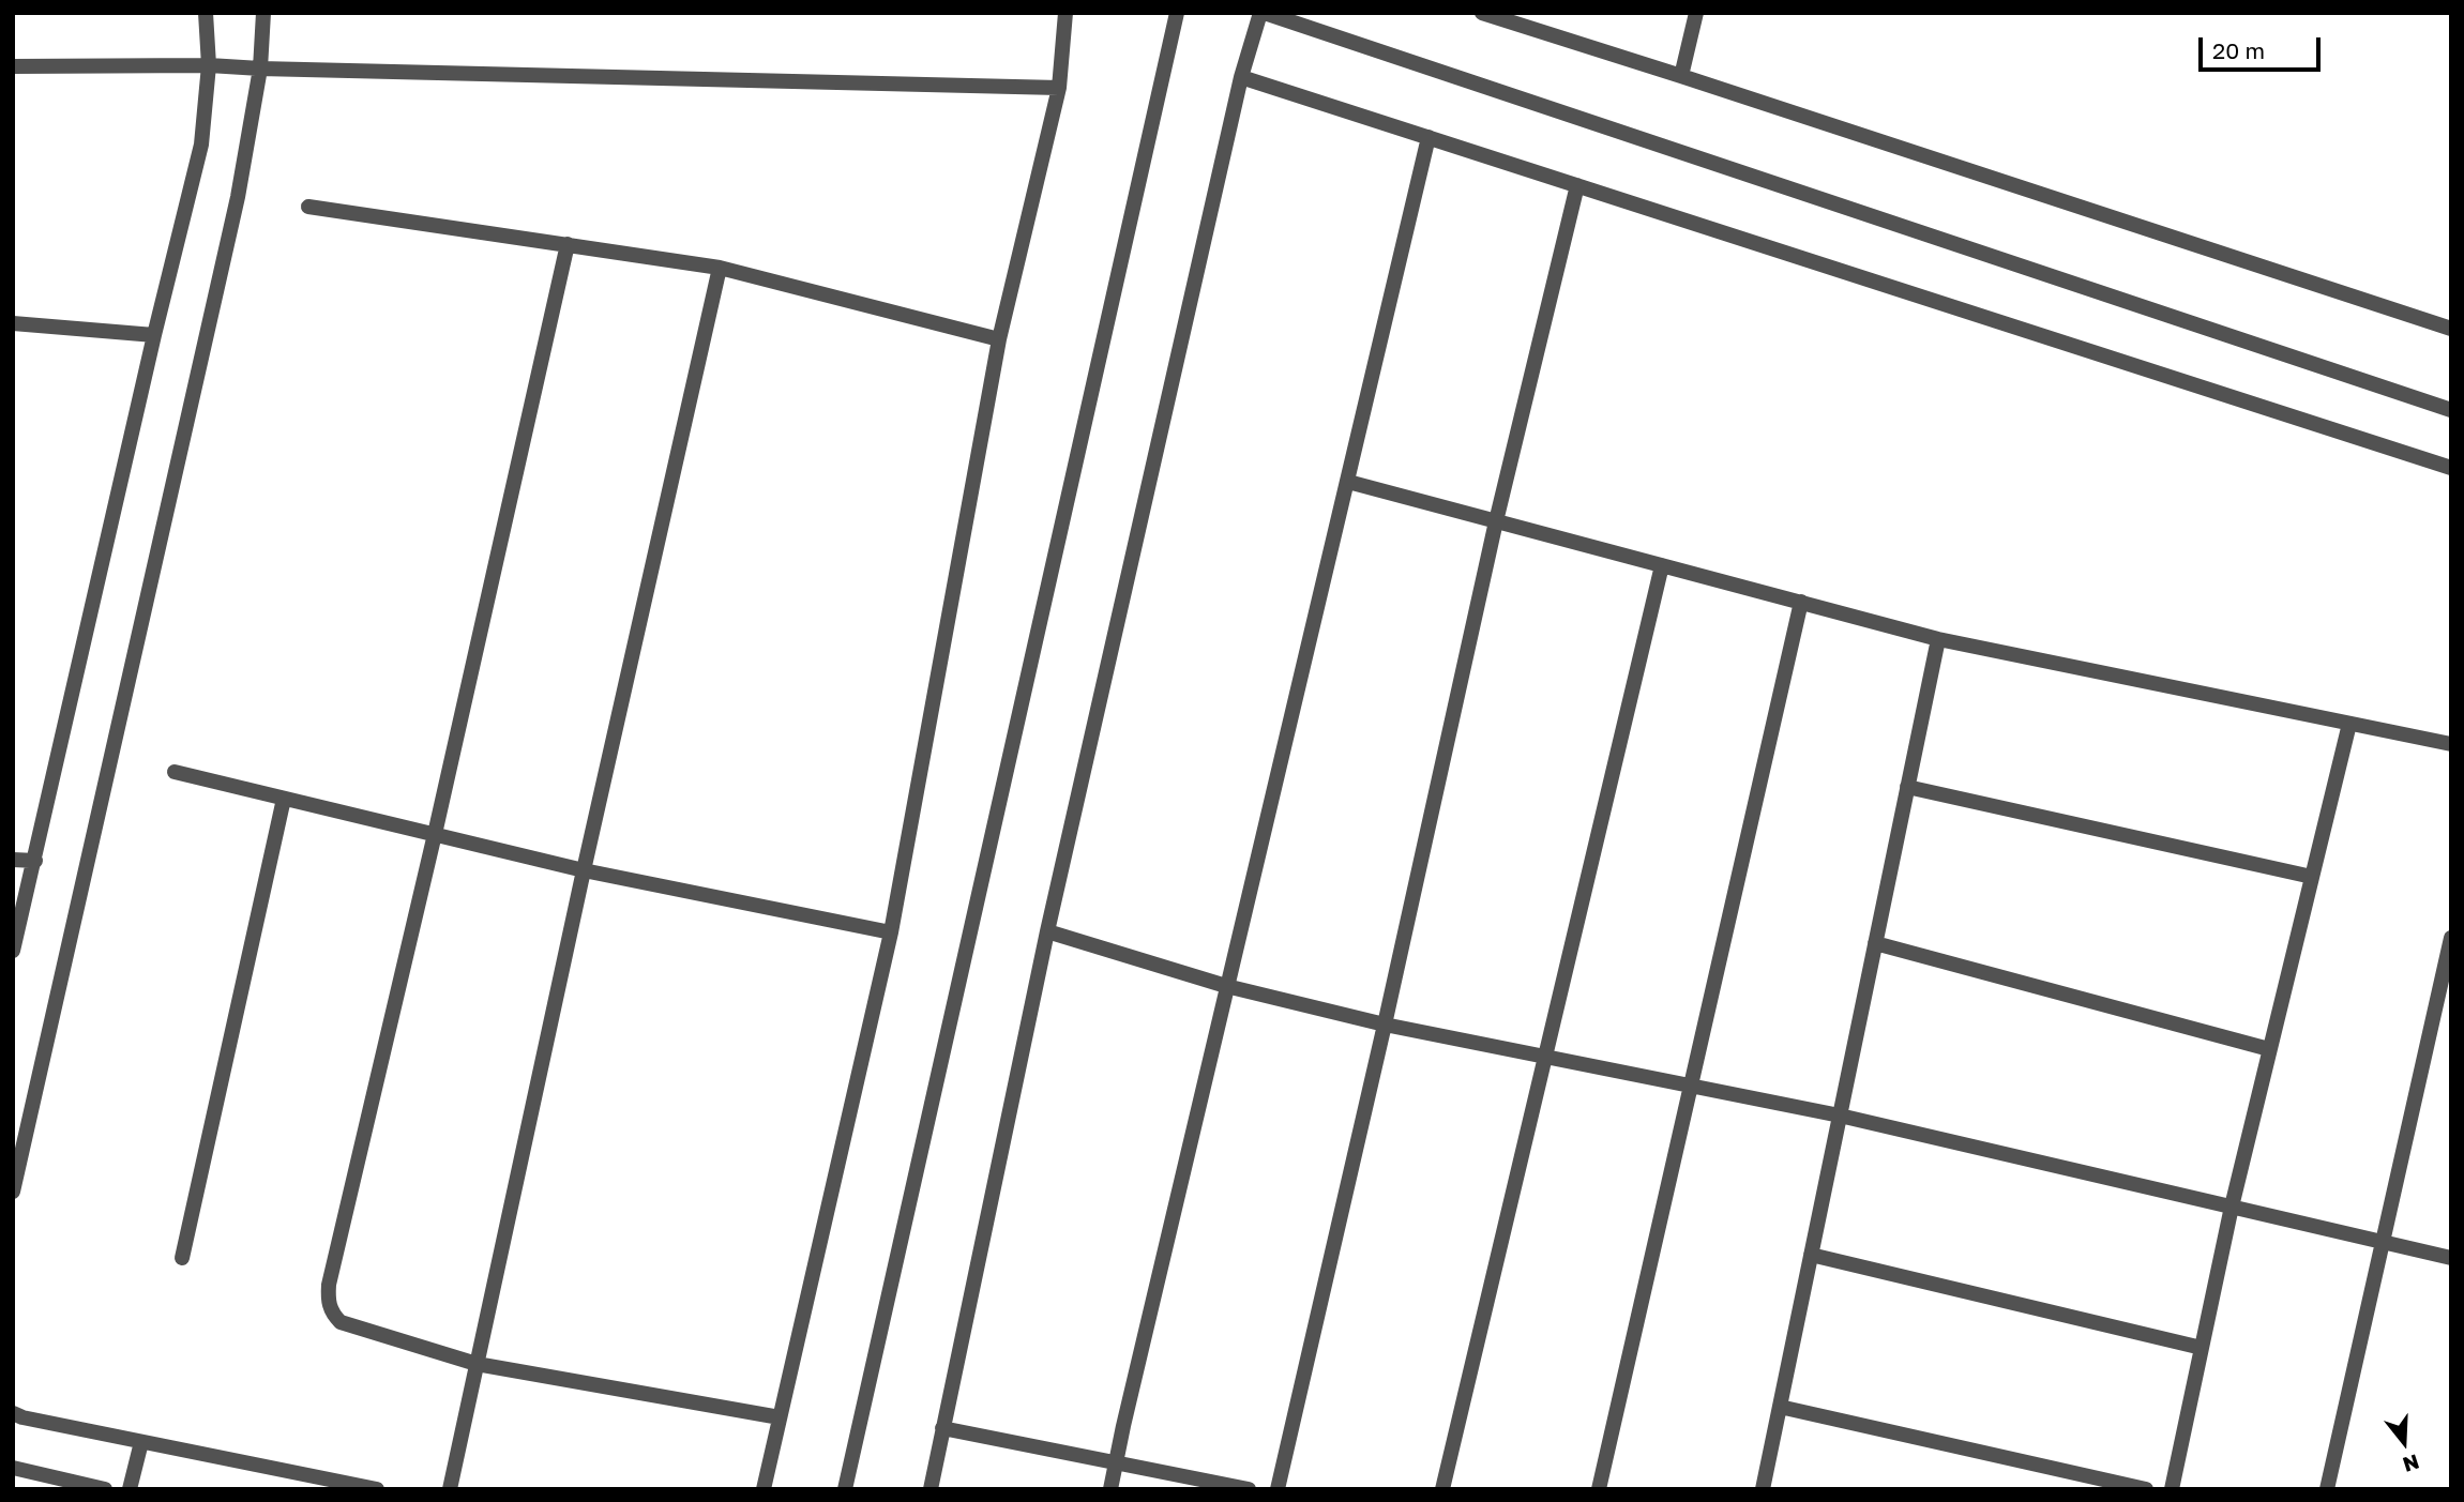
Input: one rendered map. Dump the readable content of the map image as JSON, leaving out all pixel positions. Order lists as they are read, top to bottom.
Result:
{
  "scale_bar": "20 m",
  "north": "bottom"
}
